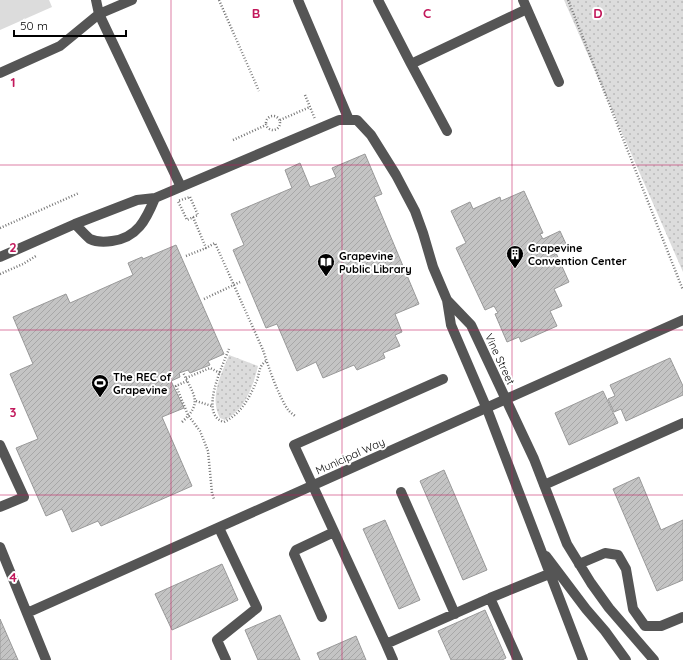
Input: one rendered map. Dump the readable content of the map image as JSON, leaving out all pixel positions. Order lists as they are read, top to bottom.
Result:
{
  "streets": {
    "street": ["Vine Street", "Municipal Way"]
  },
  "crossings": [
    ["Vine Street", "Municipal Way"]
  ],
  "places": {
    "building": ["Grapevine Convention Center"],
    "library": ["Grapevine Public Library"],
    "sports": ["The REC of Grapevine"]
  },
  "scale_bar": "50 m",
  "grid": {
    "columns": ["B", "C", "D"],
    "rows": [
      "1",
      "2",
      "3",
      "4"
    ]
  }
}
